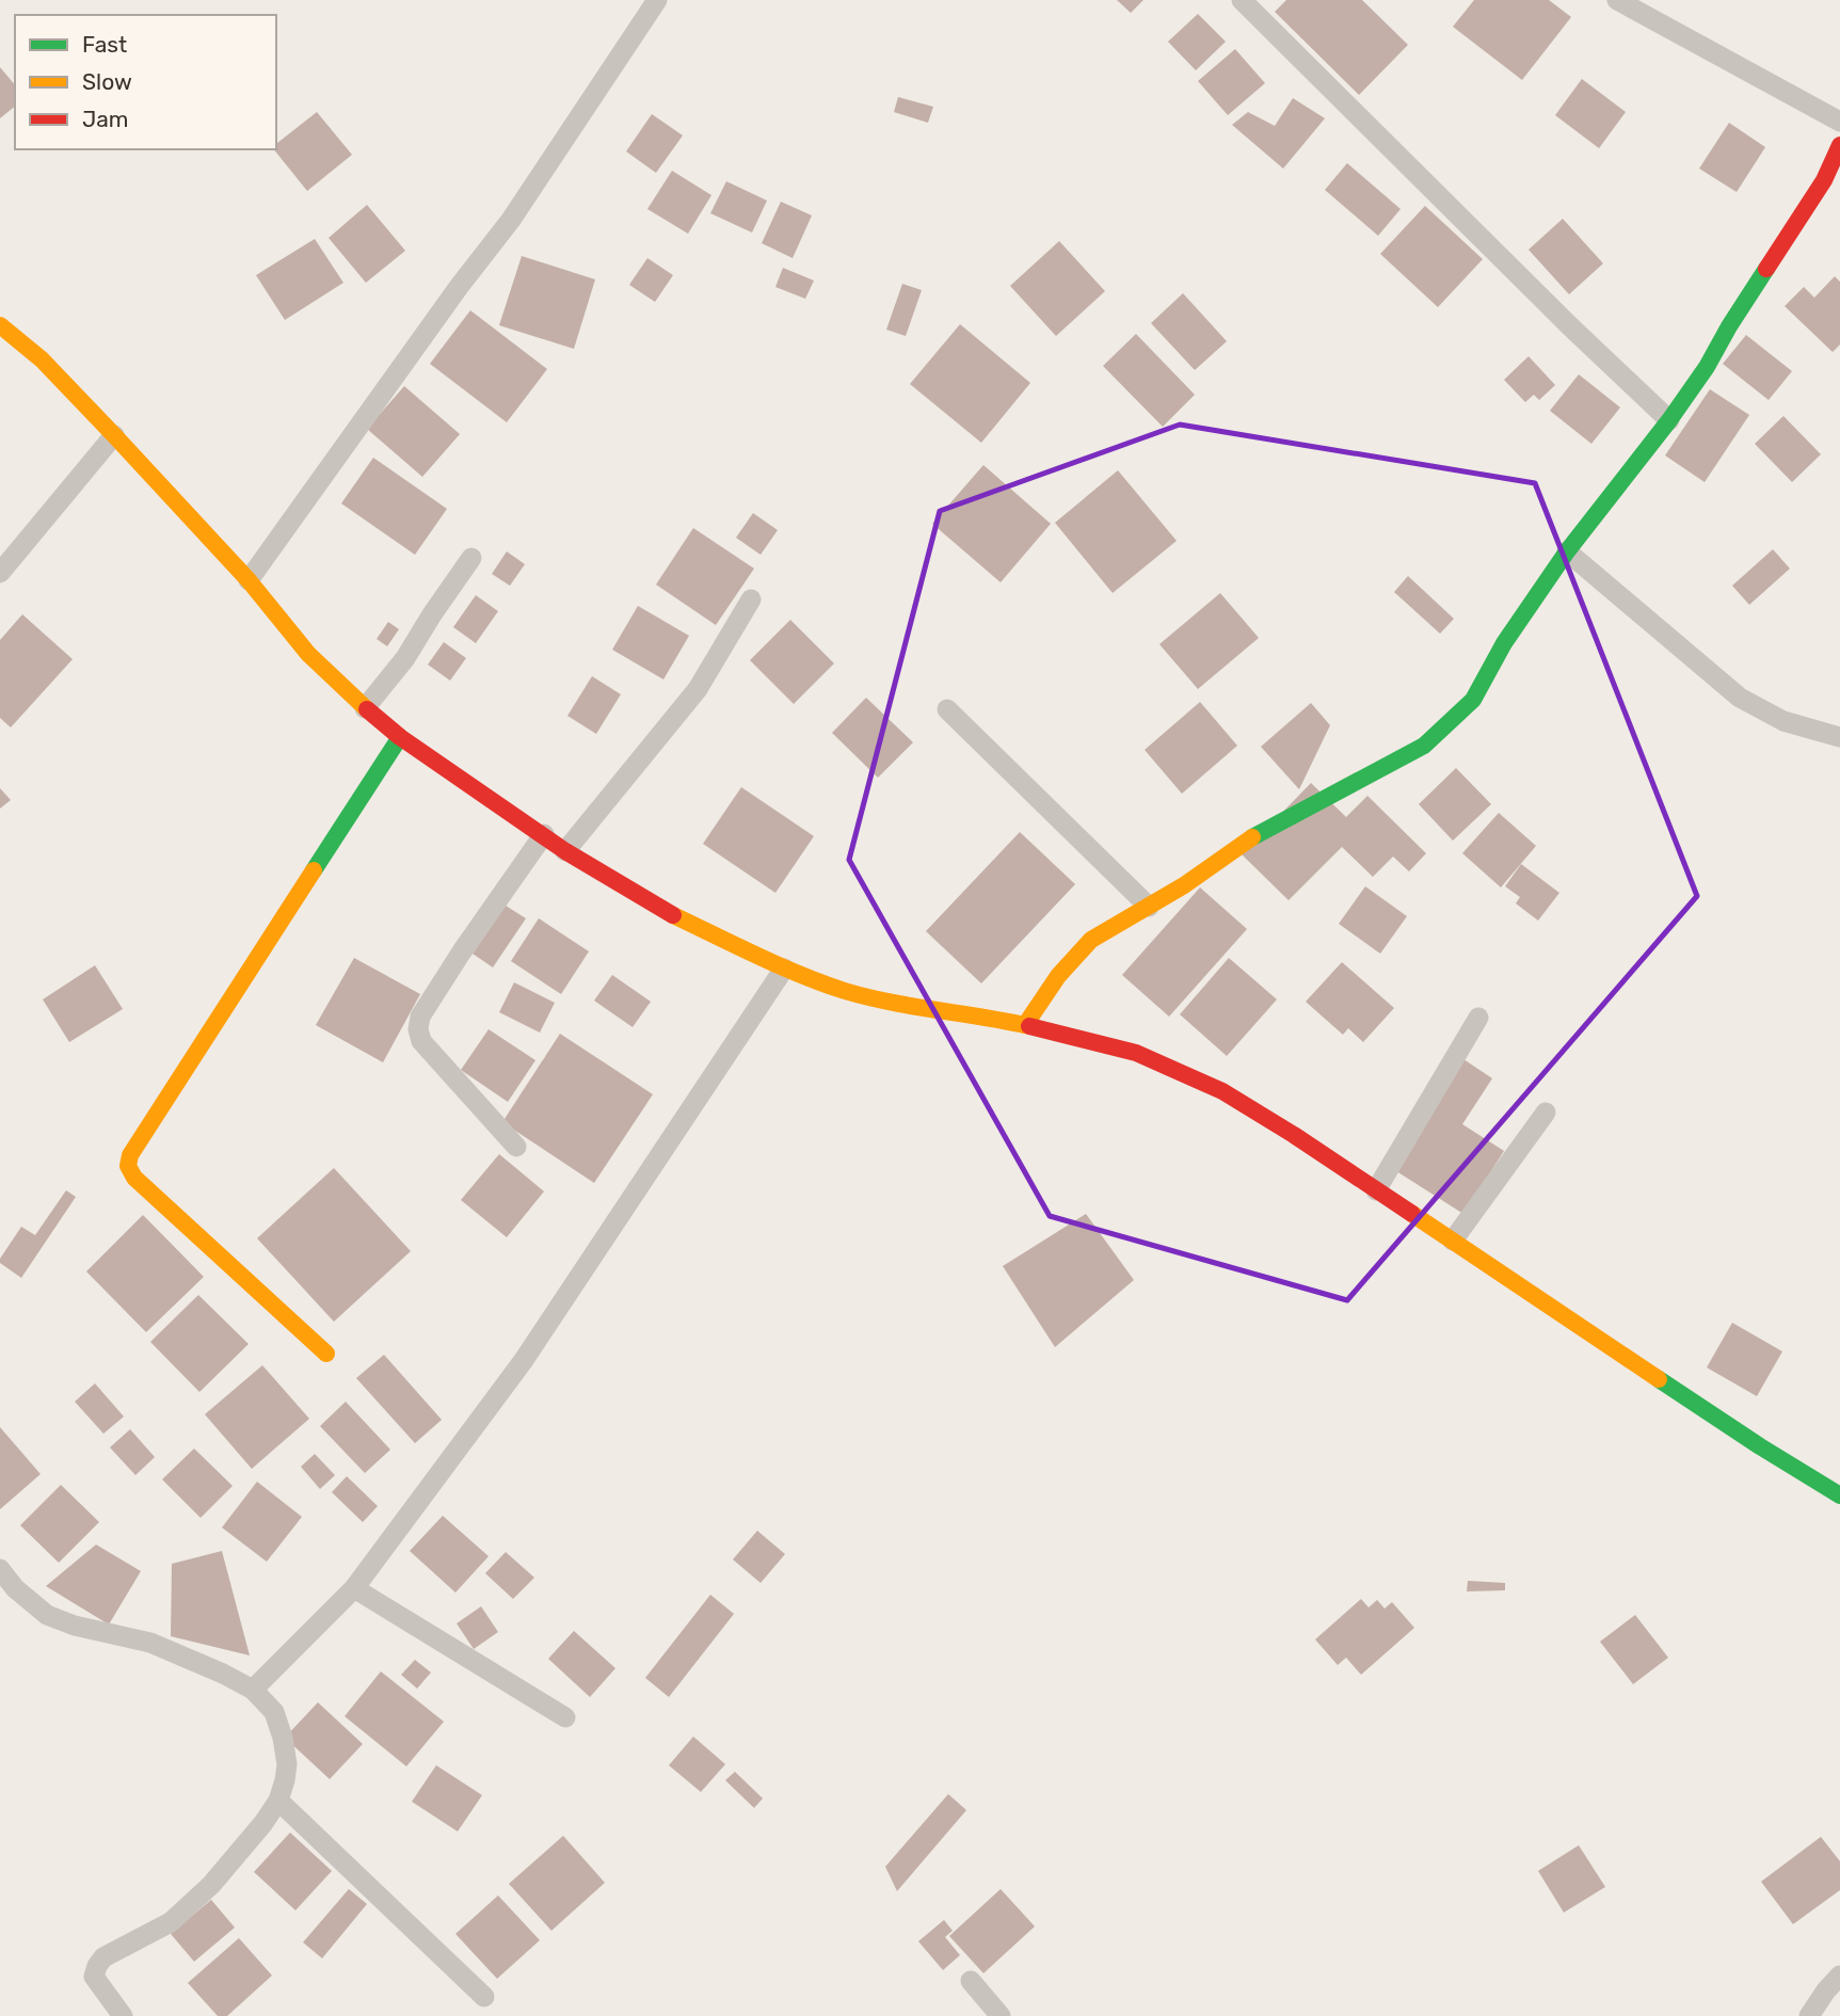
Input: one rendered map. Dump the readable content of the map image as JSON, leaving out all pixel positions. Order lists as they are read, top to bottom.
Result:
{
  "legend": ["Fast", "Slow", "Jam"]
}
